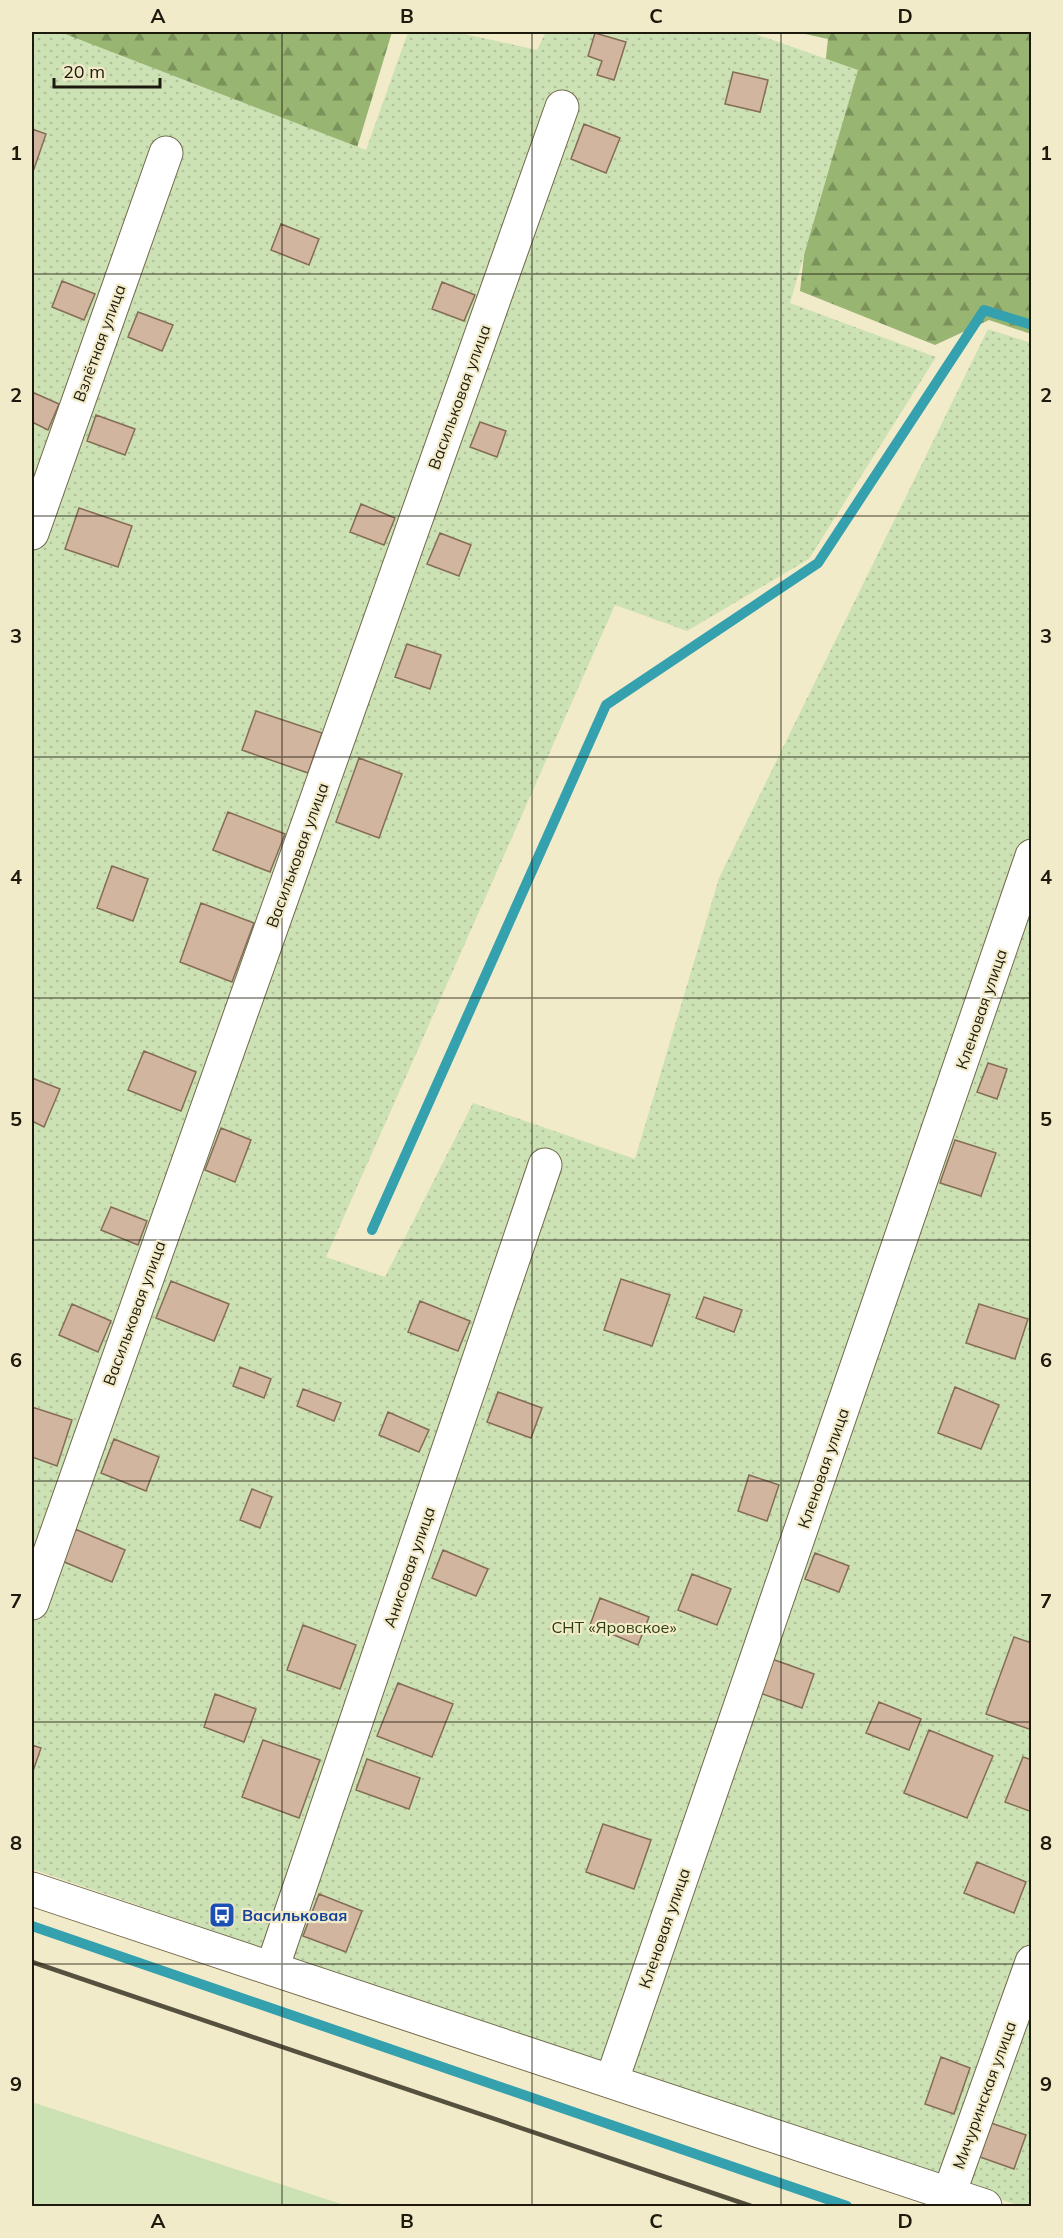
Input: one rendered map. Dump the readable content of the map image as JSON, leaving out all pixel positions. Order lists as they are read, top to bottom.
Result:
{
  "streets": {
    "street": [
      "Взлётная улица",
      "Васильковая улица",
      "Кленовая улица",
      "Анисовая улица",
      "Мичуринская улица"
    ]
  },
  "parks": ["СНТ «Яровское»"],
  "places": {
    "bus stop": ["Васильковая"]
  },
  "scale_bar": "20 m",
  "grid": {
    "columns": [
      "A",
      "B",
      "C",
      "D"
    ],
    "rows": [
      "1",
      "2",
      "3",
      "4",
      "5",
      "6",
      "7",
      "8",
      "9"
    ]
  }
}
